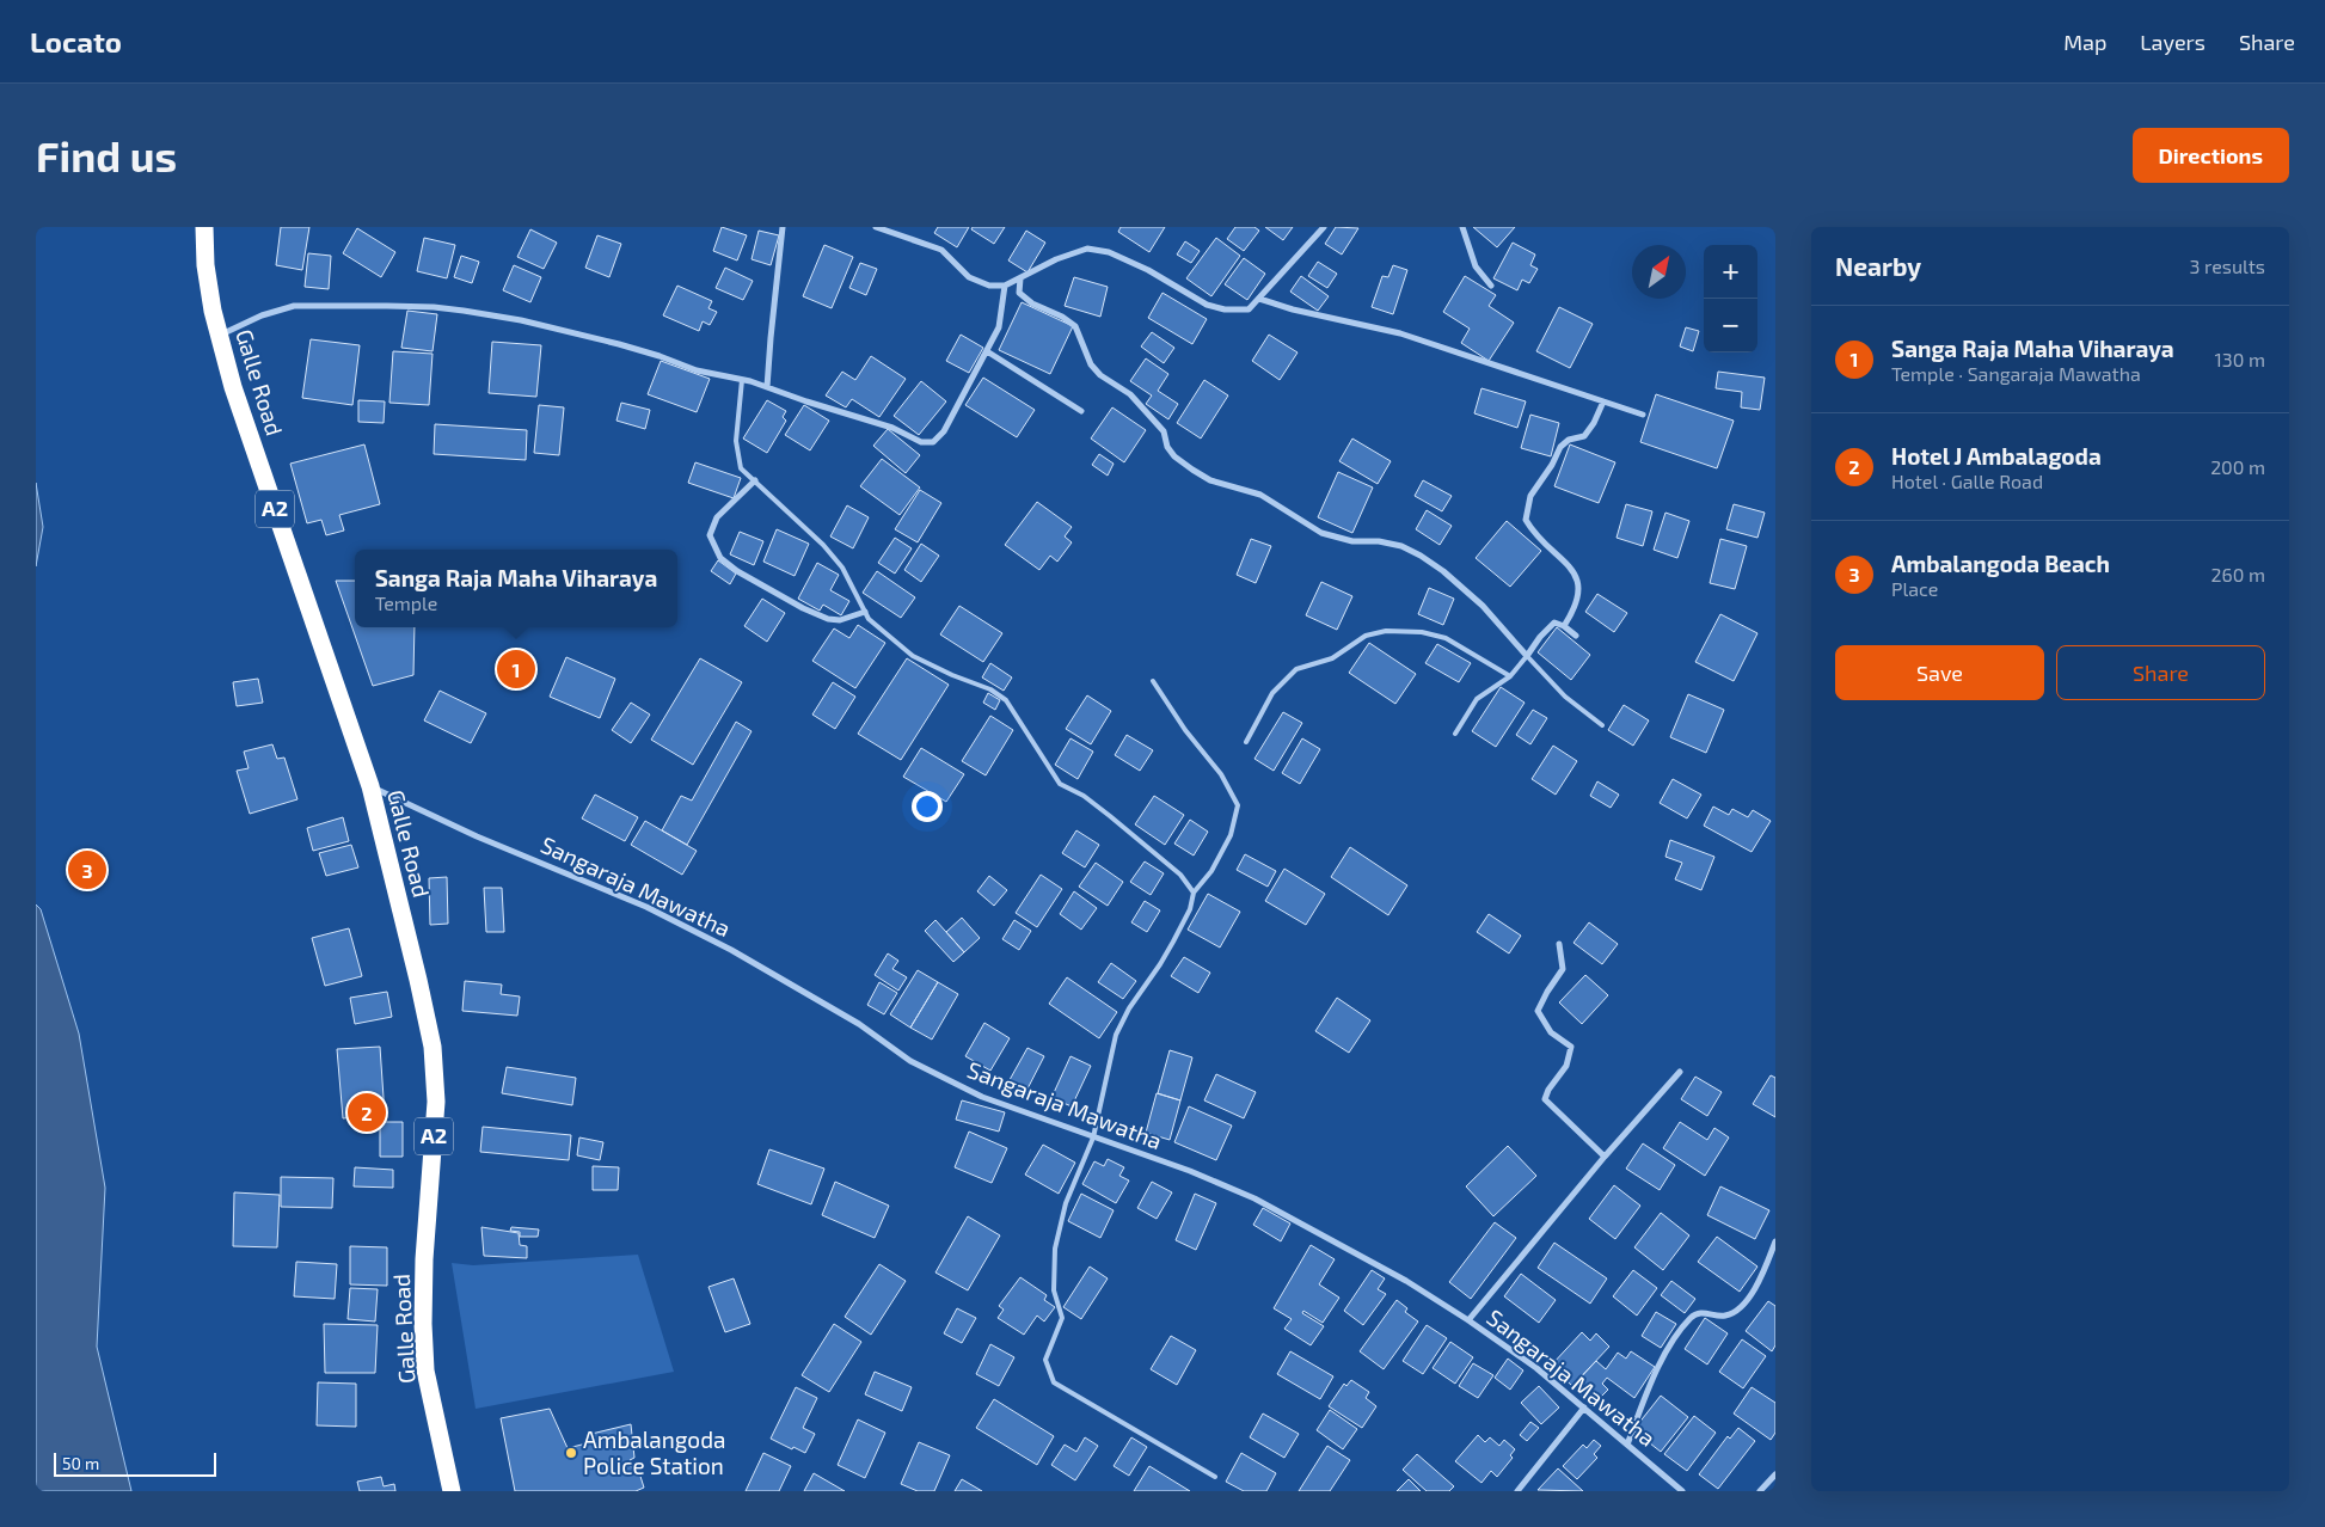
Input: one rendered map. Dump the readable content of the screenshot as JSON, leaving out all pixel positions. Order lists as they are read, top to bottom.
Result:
{
  "streets": {
    "highway": ["Galle Road", "A2"],
    "street": ["Sangaraja Mawatha"]
  },
  "crossings": [
    ["Galle Road", "Sangaraja Mawatha"]
  ],
  "places": ["Ambalangoda Police Station"],
  "scale_bar": "50 m",
  "north": "top right",
  "page": {
    "header": "Locato",
    "nav": ["Map", "Layers", "Share"],
    "buttons": [
      "Directions",
      ["Save", "Share"]
    ],
    "title": "Find us",
    "heading": ["Nearby", "3 results"],
    "map_buttons": ["+", "−"],
    "list": [
      {
        "mark": "1",
        "name": "Sanga Raja Maha Viharaya",
        "note": "Temple · Sangaraja Mawatha",
        "value": "130 m"
      },
      {
        "mark": "2",
        "name": "Hotel J Ambalagoda",
        "note": "Hotel · Galle Road",
        "value": "200 m"
      },
      {
        "mark": "3",
        "name": "Ambalangoda Beach",
        "note": "Place",
        "value": "260 m"
      }
    ],
    "popup": ["Sanga Raja Maha Viharaya", "Temple"],
    "pins": ["1", "3", "2"],
    "scale": "50 m"
  }
}
